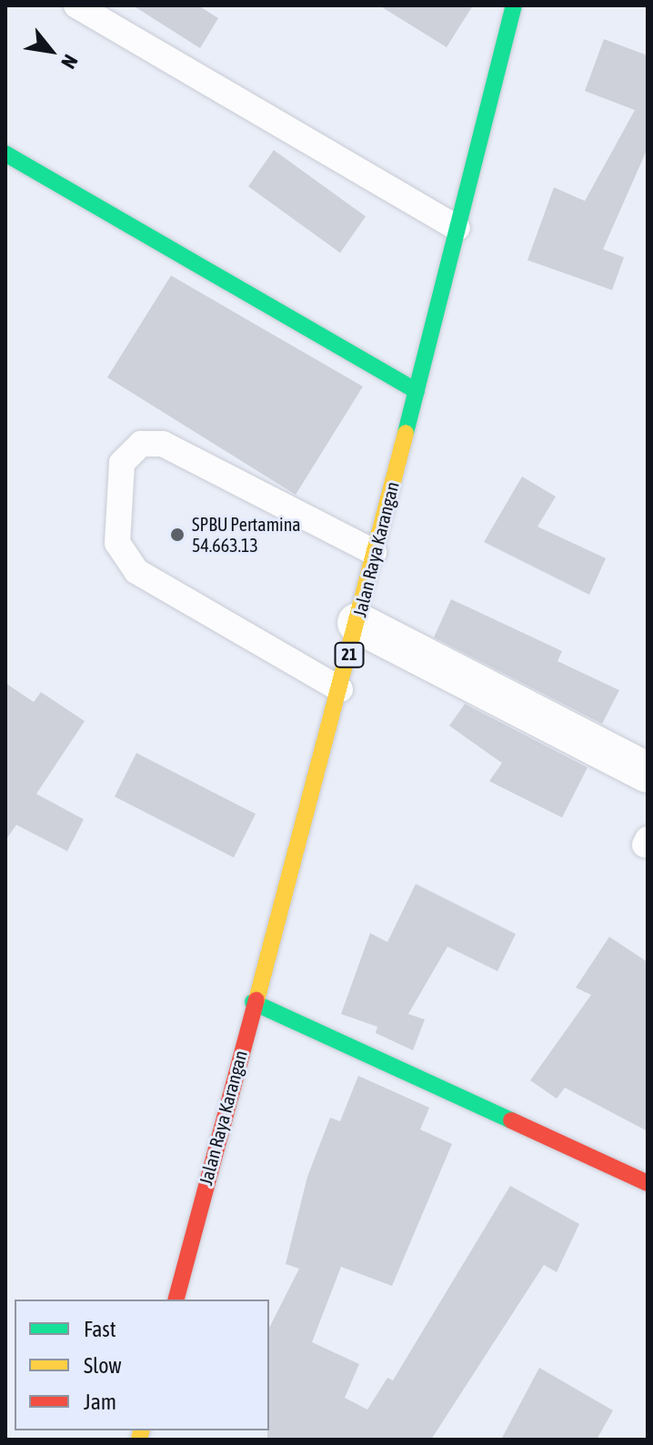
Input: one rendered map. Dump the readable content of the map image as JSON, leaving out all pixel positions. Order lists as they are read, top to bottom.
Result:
{
  "streets": {
    "main road": ["Jalan Raya Karangan", "21"]
  },
  "places": ["SPBU Pertamina 54.663.13"],
  "legend": ["Fast", "Slow", "Jam"],
  "north": "bottom right"
}
